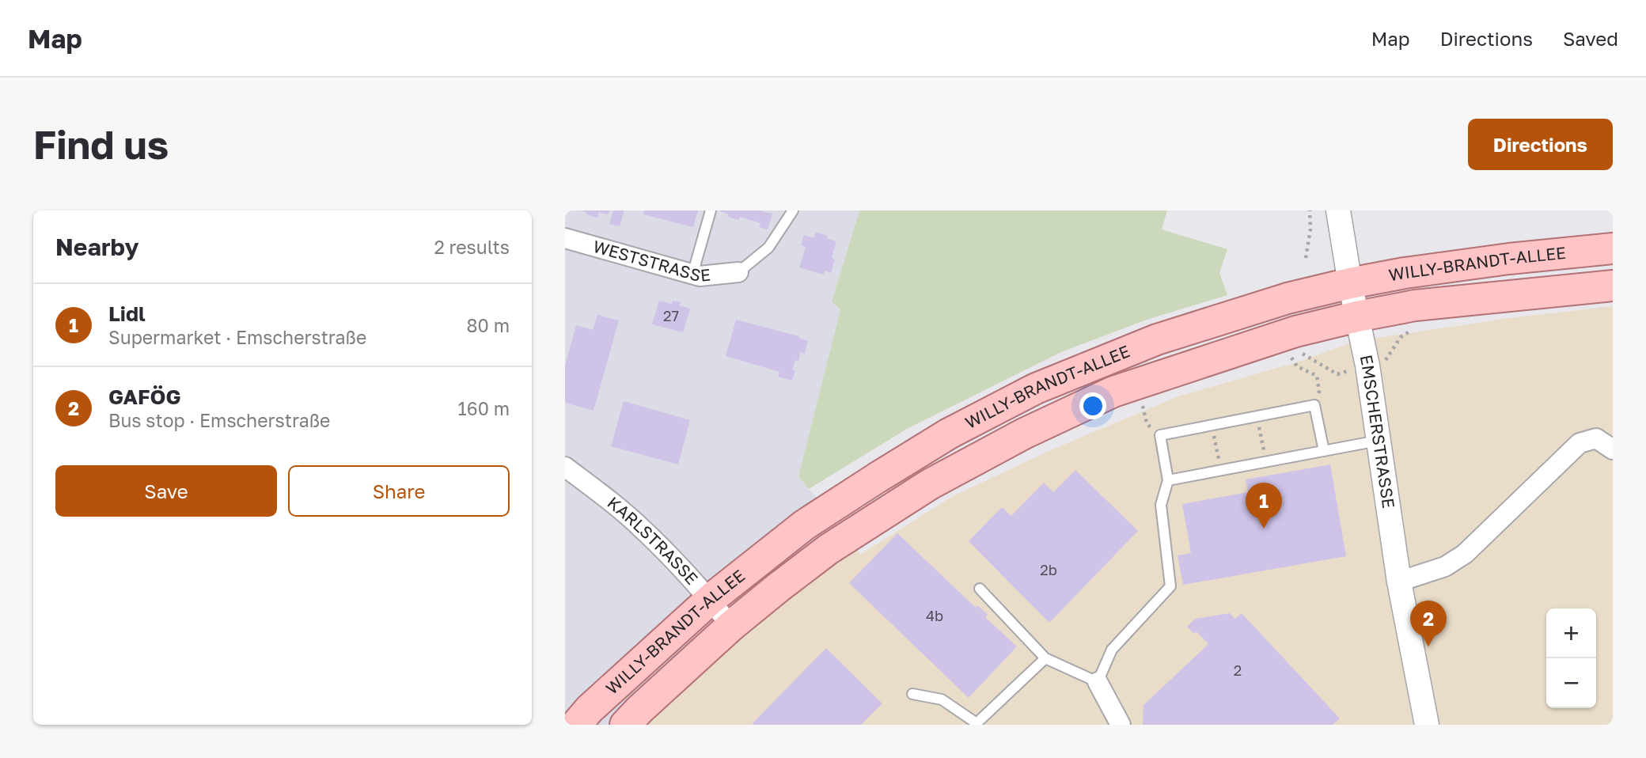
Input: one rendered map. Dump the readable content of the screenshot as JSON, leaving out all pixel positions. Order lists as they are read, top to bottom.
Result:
{
  "streets": {
    "main road": ["WILLY-BRANDT-ALLEE"],
    "street": ["WESTSTRASSE", "EMSCHERSTRASSE", "KARLSTRASSE"]
  },
  "crossings": [
    ["WILLY-BRANDT-ALLEE", "EMSCHERSTRASSE"],
    ["WILLY-BRANDT-ALLEE", "KARLSTRASSE"]
  ],
  "house_numbers": [
    "27",
    "2b",
    "4b",
    "2"
  ],
  "page": {
    "header": "Map",
    "nav": ["Map", "Directions", "Saved"],
    "buttons": [
      "Directions",
      ["Save", "Share"]
    ],
    "title": "Find us",
    "heading": ["Nearby", "2 results"],
    "list": [
      {
        "mark": "1",
        "name": "Lidl",
        "note": "Supermarket · Emscherstraße",
        "value": "80 m"
      },
      {
        "mark": "2",
        "name": "GAFÖG",
        "note": "Bus stop · Emscherstraße",
        "value": "160 m"
      }
    ],
    "pins": ["1", "2"],
    "map_buttons": ["+", "−"]
  }
}
